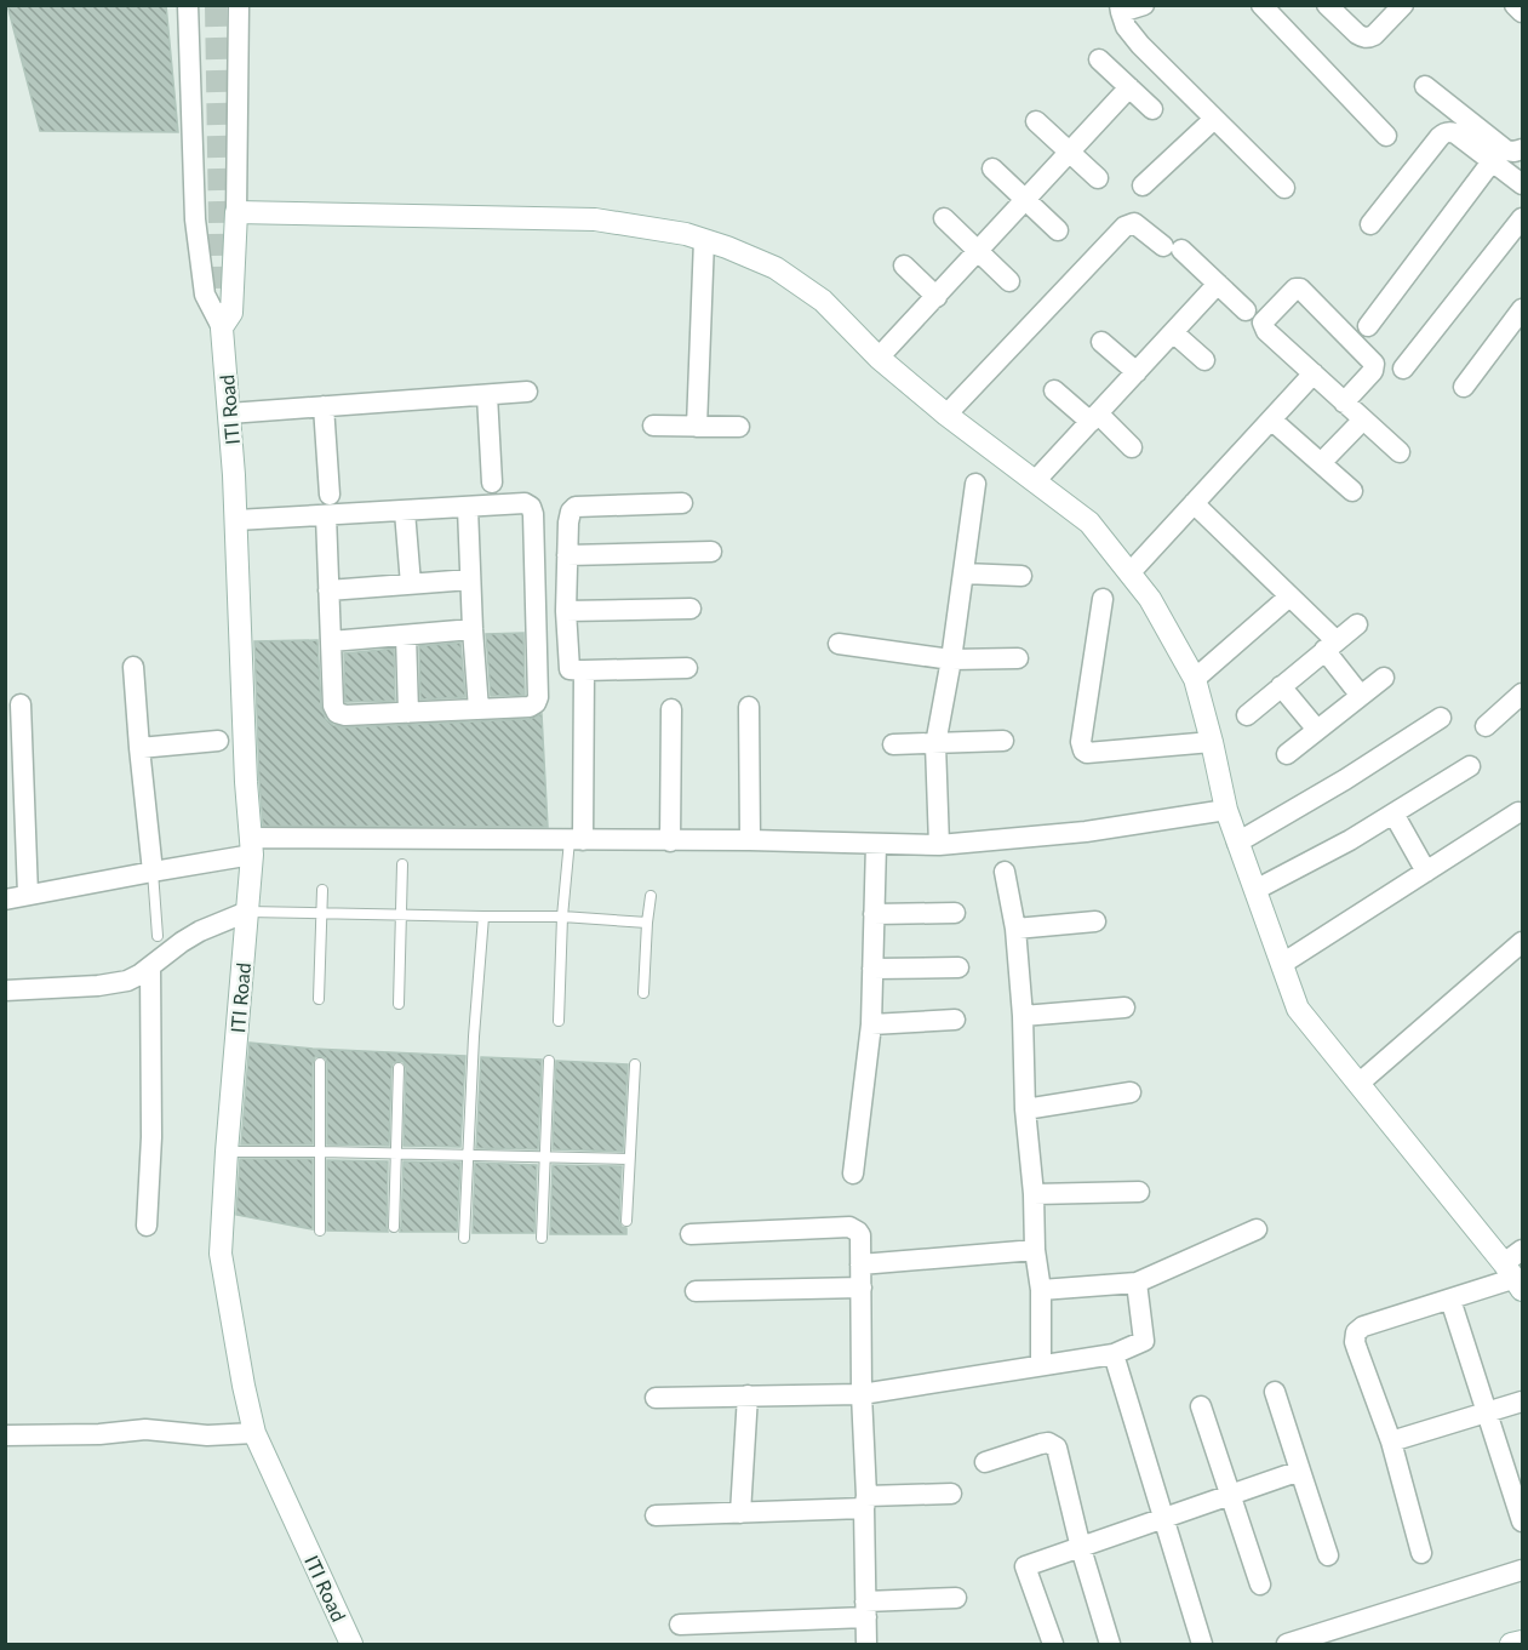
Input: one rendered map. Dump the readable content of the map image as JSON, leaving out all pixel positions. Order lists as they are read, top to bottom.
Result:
{
  "streets": {
    "street": ["ITI Road"]
  }
}
